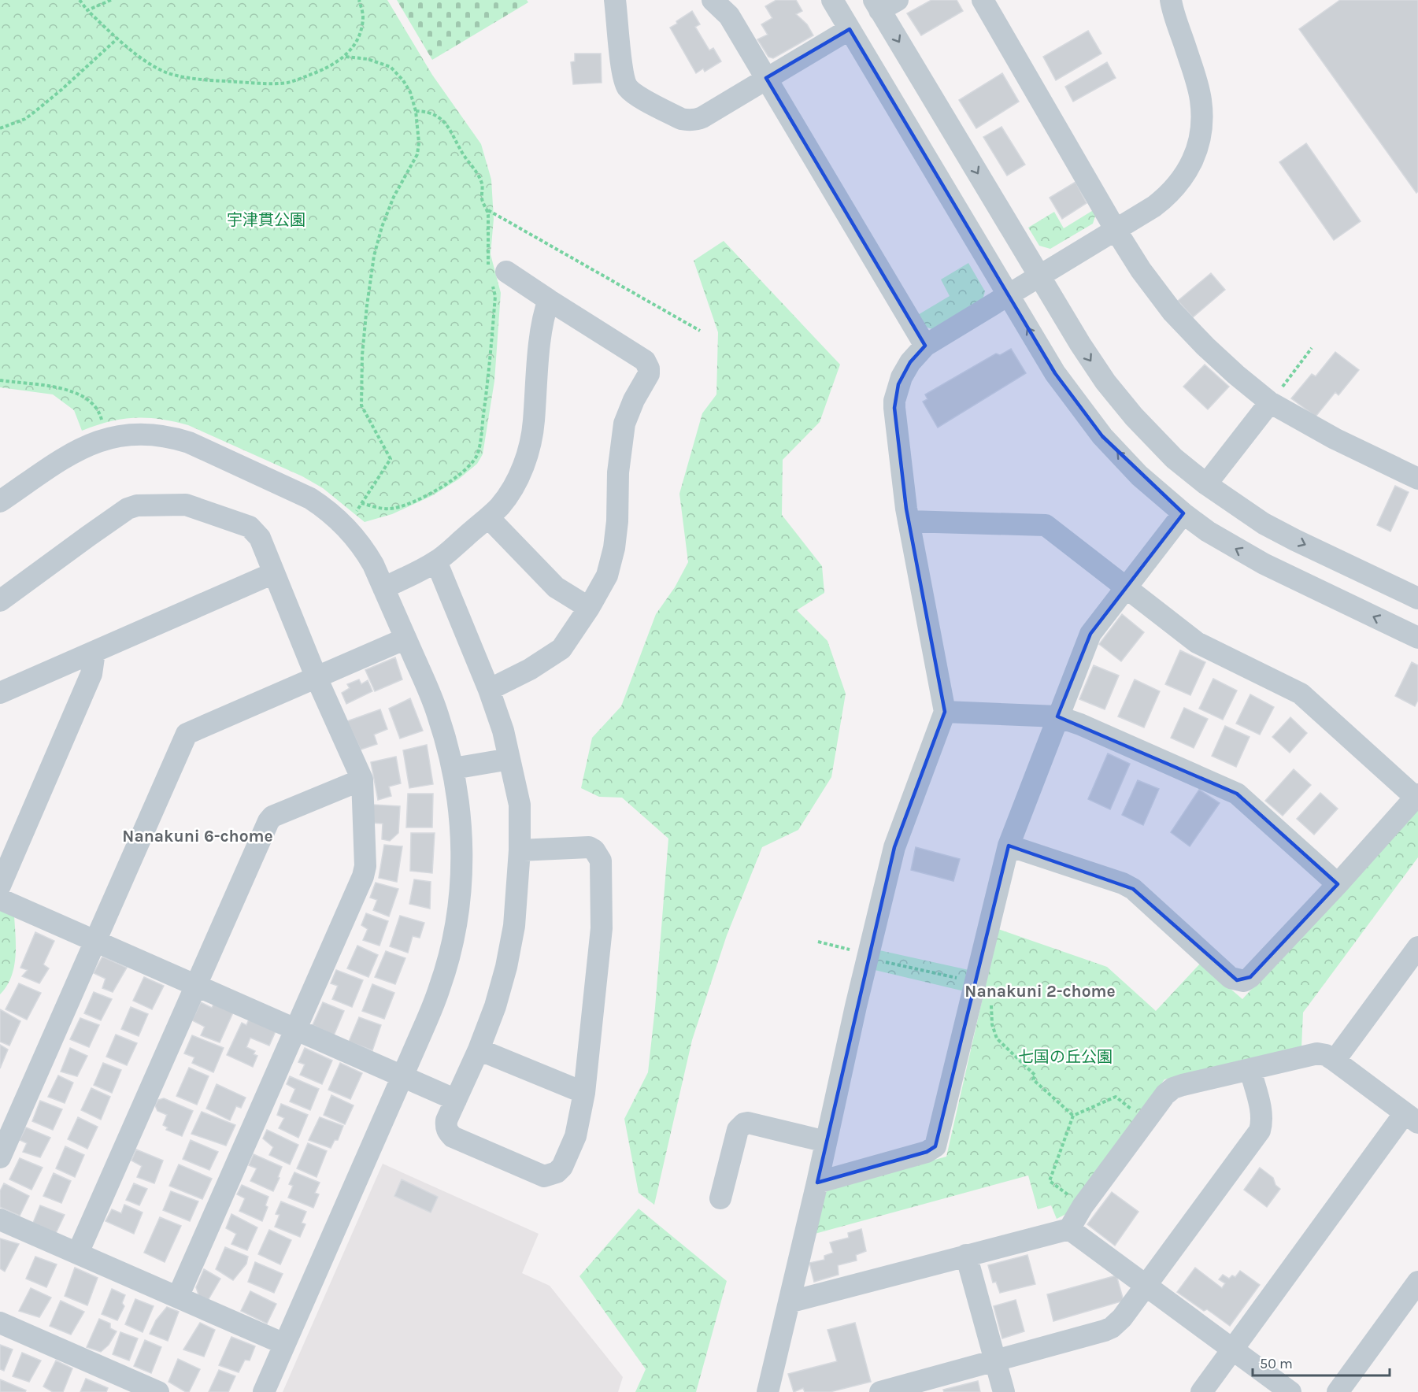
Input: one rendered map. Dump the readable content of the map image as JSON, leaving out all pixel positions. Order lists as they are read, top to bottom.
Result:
{
  "districts": ["Nanakuni 6-chome", "Nanakuni 2-chome"],
  "parks": ["宇津貫公園", "七国の丘公園"],
  "scale_bar": "50 m"
}
